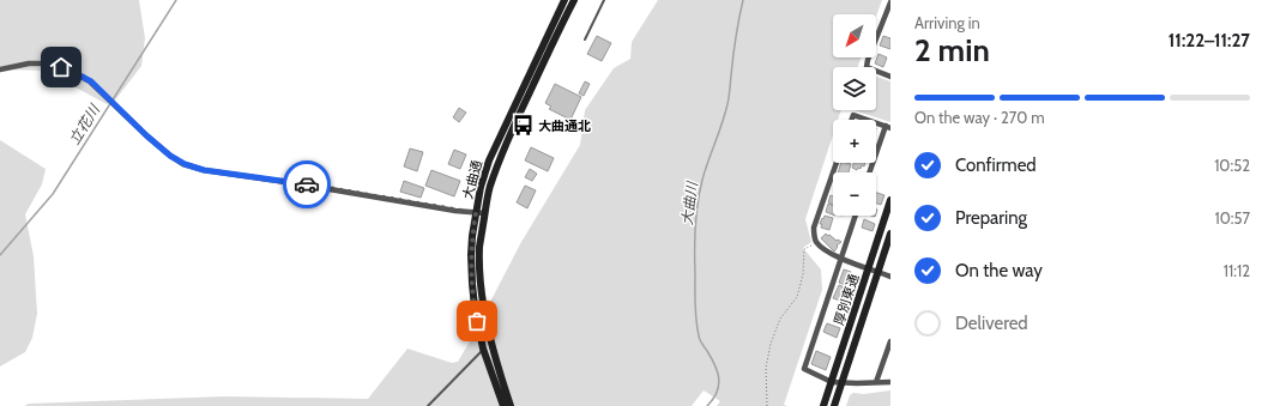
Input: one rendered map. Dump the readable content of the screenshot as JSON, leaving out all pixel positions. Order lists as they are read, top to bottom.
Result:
{
  "streets": {
    "street": ["大曲通", "厚別東通"]
  },
  "water": ["立花川", "大曲川"],
  "places": {
    "bus stop": ["大曲通北"]
  },
  "north": "bottom left",
  "page": {
    "heading": ["2 min", "Arriving in", "11:22–11:27"],
    "map_buttons": ["+", "−"],
    "bar": "On the way · 270 m",
    "list": [
      ["Confirmed", "10:52"],
      ["Preparing", "10:57"],
      ["On the way", "11:12"],
      "Delivered"
    ]
  }
}
